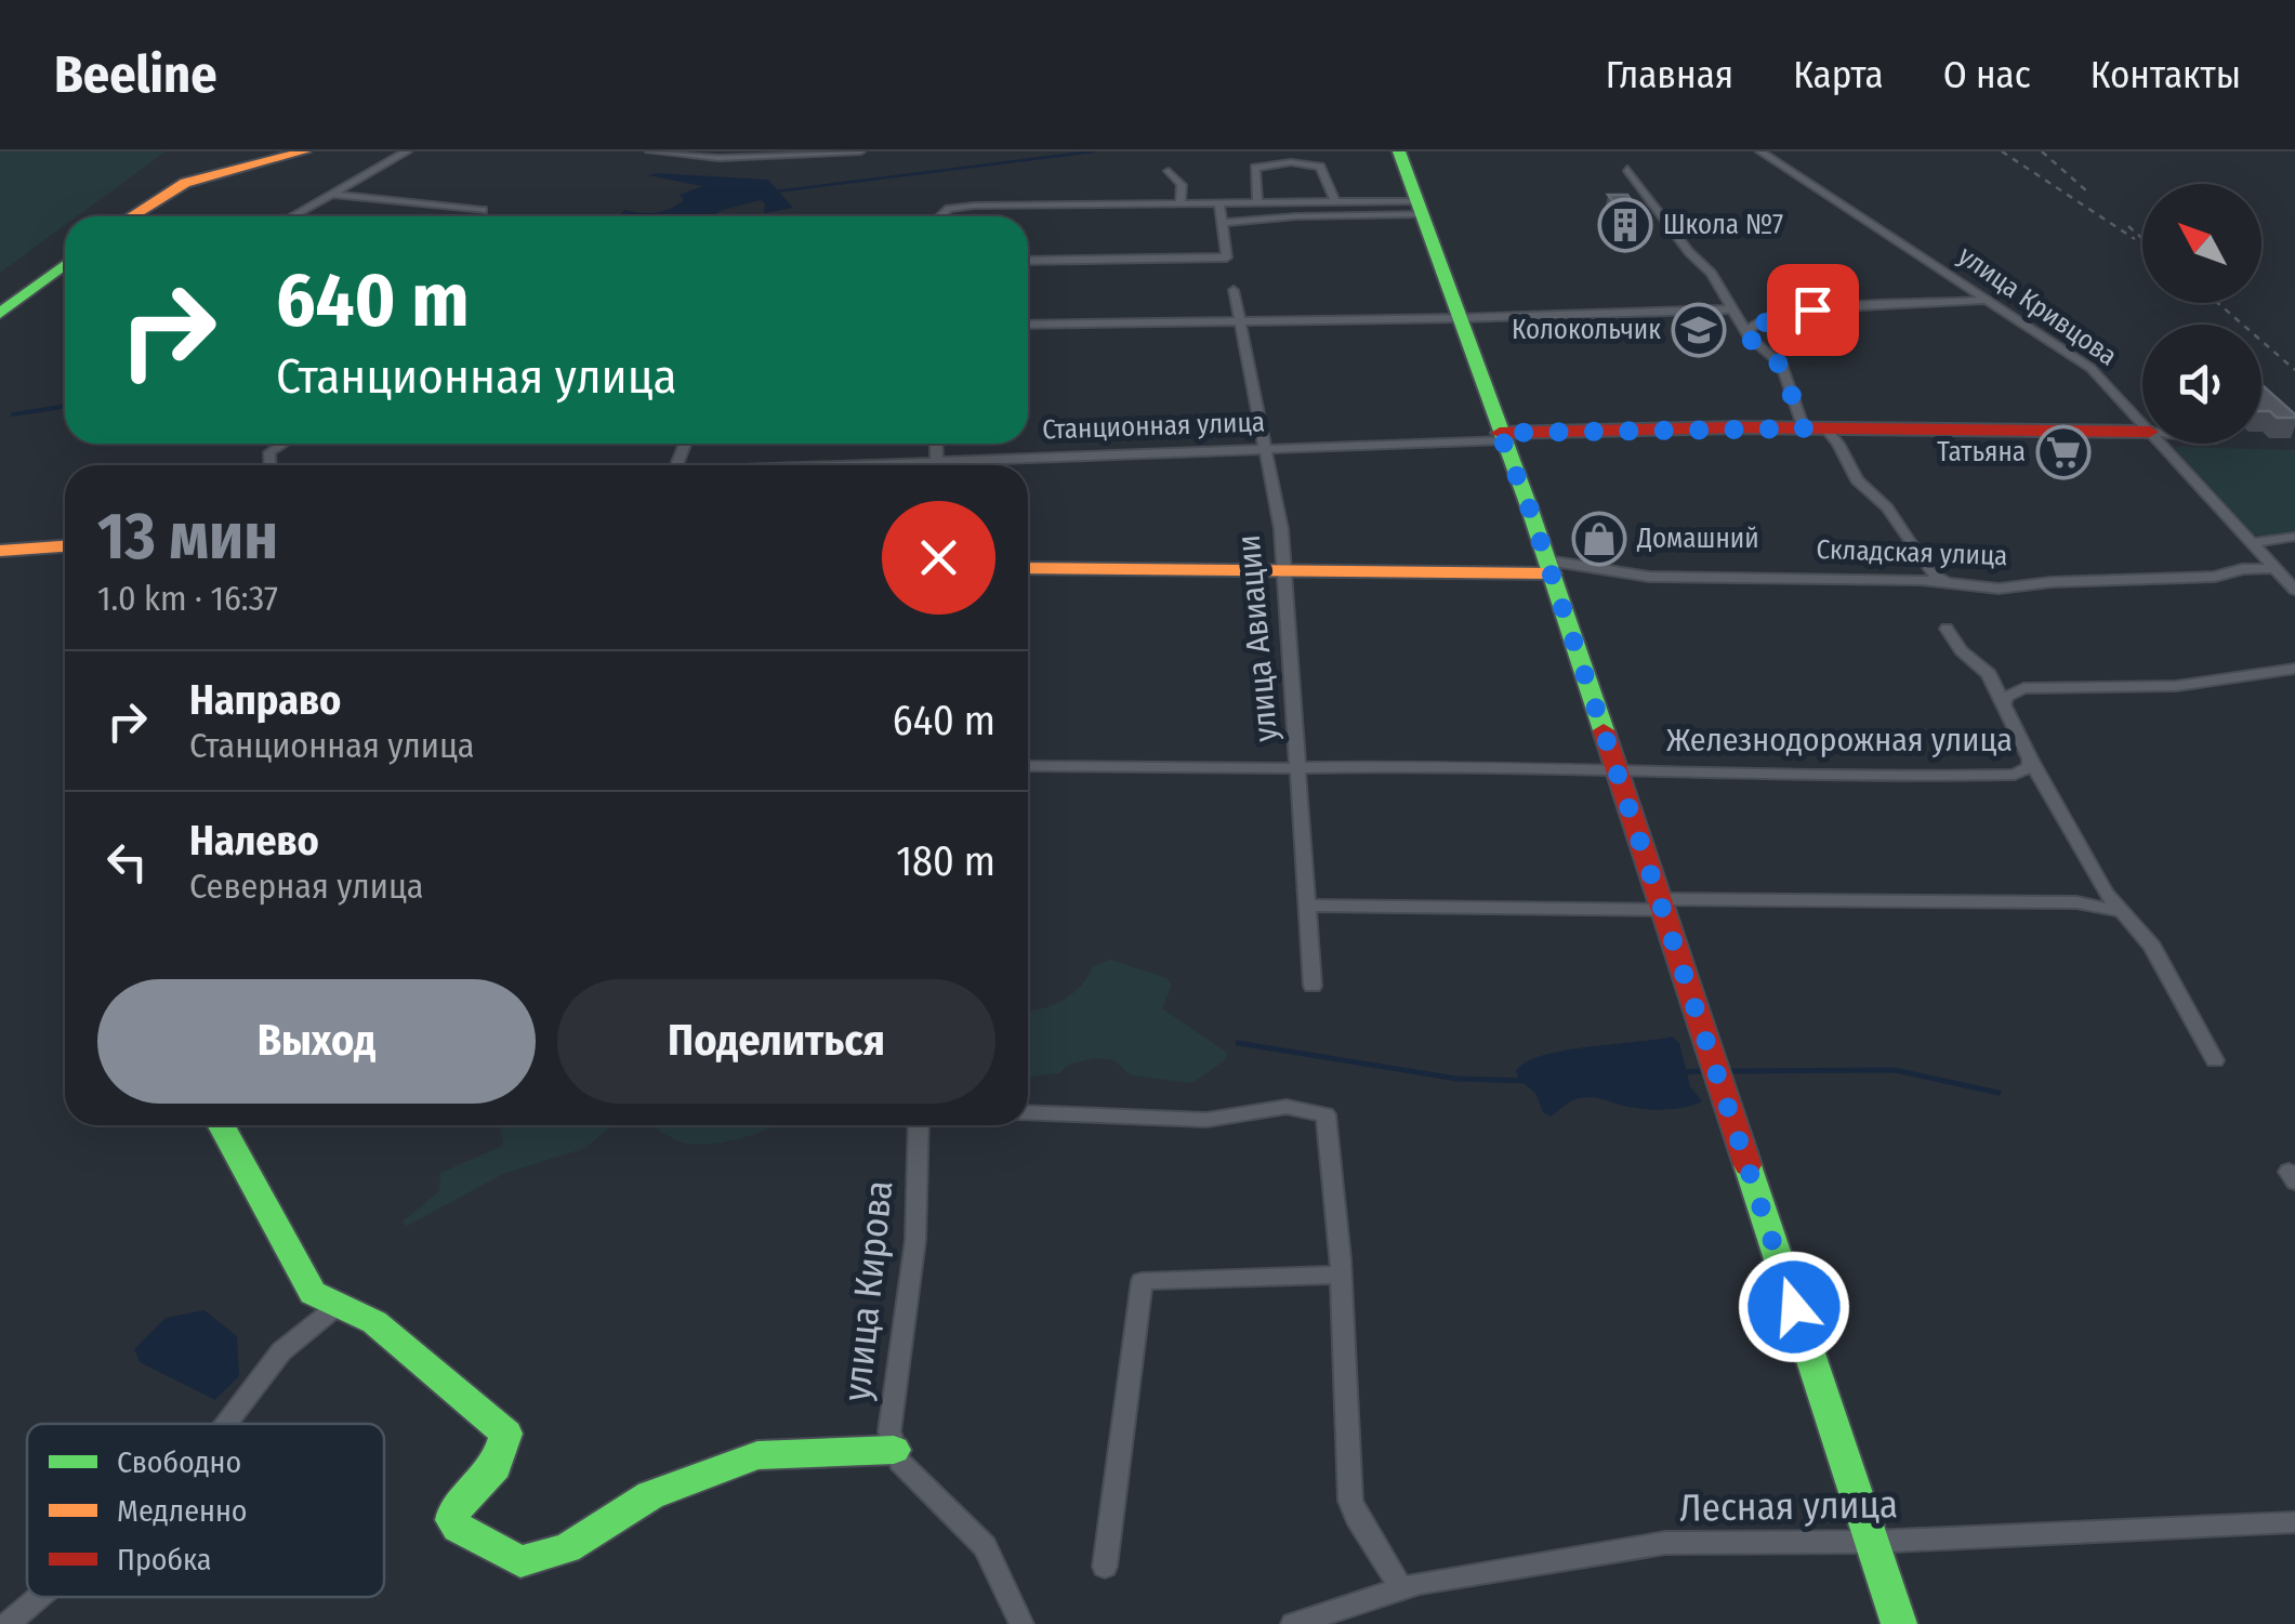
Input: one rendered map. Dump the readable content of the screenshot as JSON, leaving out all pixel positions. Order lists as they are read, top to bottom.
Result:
{
  "streets": {
    "main road": ["Станционная улица", "Складская улица"],
    "street": [
      "улица Кривцова",
      "улица Авиации",
      "Железнодорожная улица",
      "улица Кирова",
      "Лесная улица"
    ]
  },
  "crossings": [
    ["улица Кривцова", "Складская улица"],
    ["Станционная улица", "улица Авиации"],
    ["Складская улица", "улица Авиации"],
    ["улица Авиации", "Железнодорожная улица"]
  ],
  "places": {
    "building": ["Школа №7"],
    "school or university": ["Колокольчик"],
    "supermarket": ["Татьяна"],
    "shop": ["Домашний"]
  },
  "legend": ["Свободно", "Медленно", "Пробка"],
  "north": "top left",
  "page": {
    "header": "Beeline",
    "nav": [
      "Главная",
      "Карта",
      "О нас",
      "Контакты"
    ],
    "turn": ["640 m", "Станционная улица"],
    "heading": ["13 мин", "1.0 km · 16:37"],
    "list": [
      {
        "name": "Направо",
        "note": "Станционная улица",
        "value": "640 m"
      },
      {
        "name": "Налево",
        "note": "Северная улица",
        "value": "180 m"
      }
    ],
    "buttons": ["Выход", "Поделиться"]
  }
}
